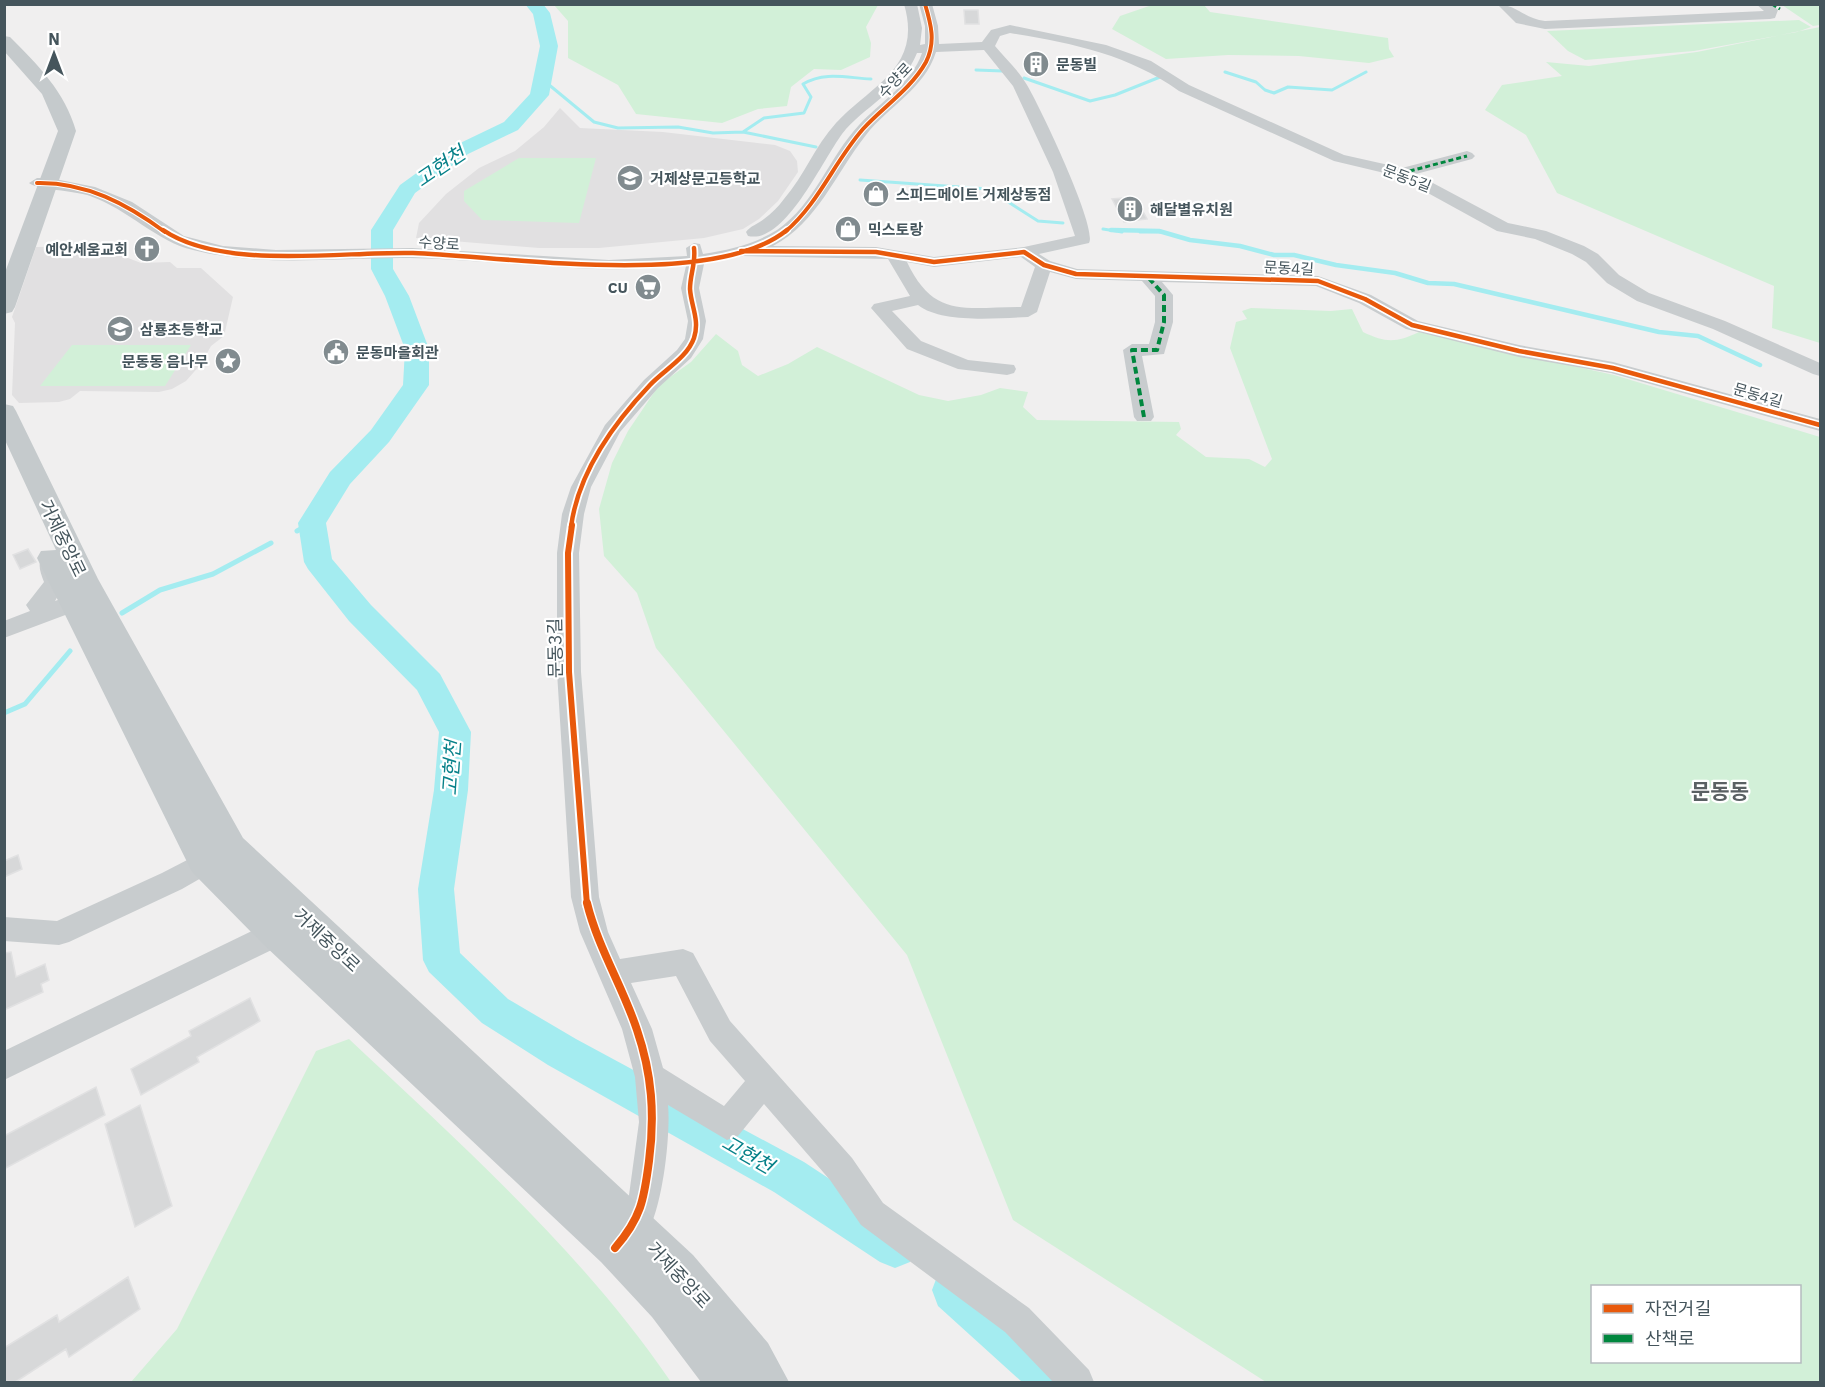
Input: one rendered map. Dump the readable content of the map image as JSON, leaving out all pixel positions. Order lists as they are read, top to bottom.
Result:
{
  "streets": {
    "main road": ["거제중앙로"],
    "street": [
      "수양로",
      "문동5길",
      "문동4길",
      "문동3길"
    ]
  },
  "crossings": [
    ["수양로", "문동3길"],
    ["거제중앙로", "문동3길"]
  ],
  "districts": ["문동동"],
  "water": ["고현천"],
  "places": {
    "building": ["문동빌", "해달별유치원"],
    "school or university": ["거제상문고등학교", "삼룡초등학교"],
    "shop": ["스피드메이트 거제상동점", "믹스토랑"],
    "church": ["예안세움교회"],
    "supermarket": ["CU"],
    "public building": ["문동마을회관"],
    "place": ["문동동 음나무"]
  },
  "legend": ["자전거길", "산책로"],
  "north": "top"
}
